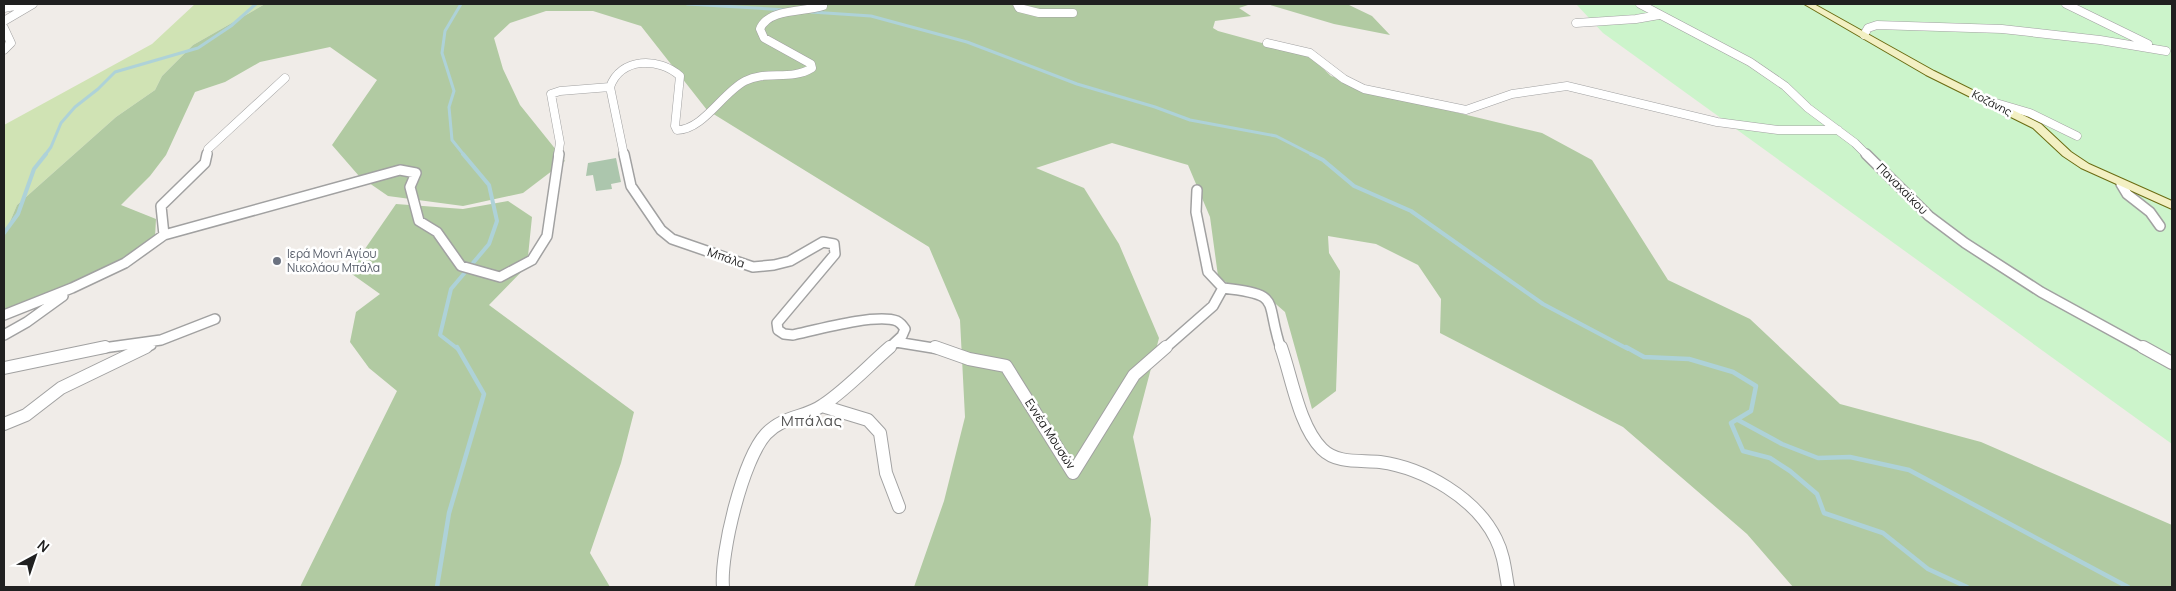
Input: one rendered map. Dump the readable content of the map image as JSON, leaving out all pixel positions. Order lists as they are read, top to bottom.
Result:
{
  "streets": {
    "street": [
      "Κοζάνης",
      "Παναχαϊκου",
      "Μπάλα",
      "Εννέα Μουσών"
    ]
  },
  "crossings": [
    ["Μπάλα", "Εννέα Μουσών"]
  ],
  "districts": ["Μπάλας"],
  "places": ["Ιερά Μονή Αγίου Νικολάου Μπάλα"],
  "north": "top right"
}
